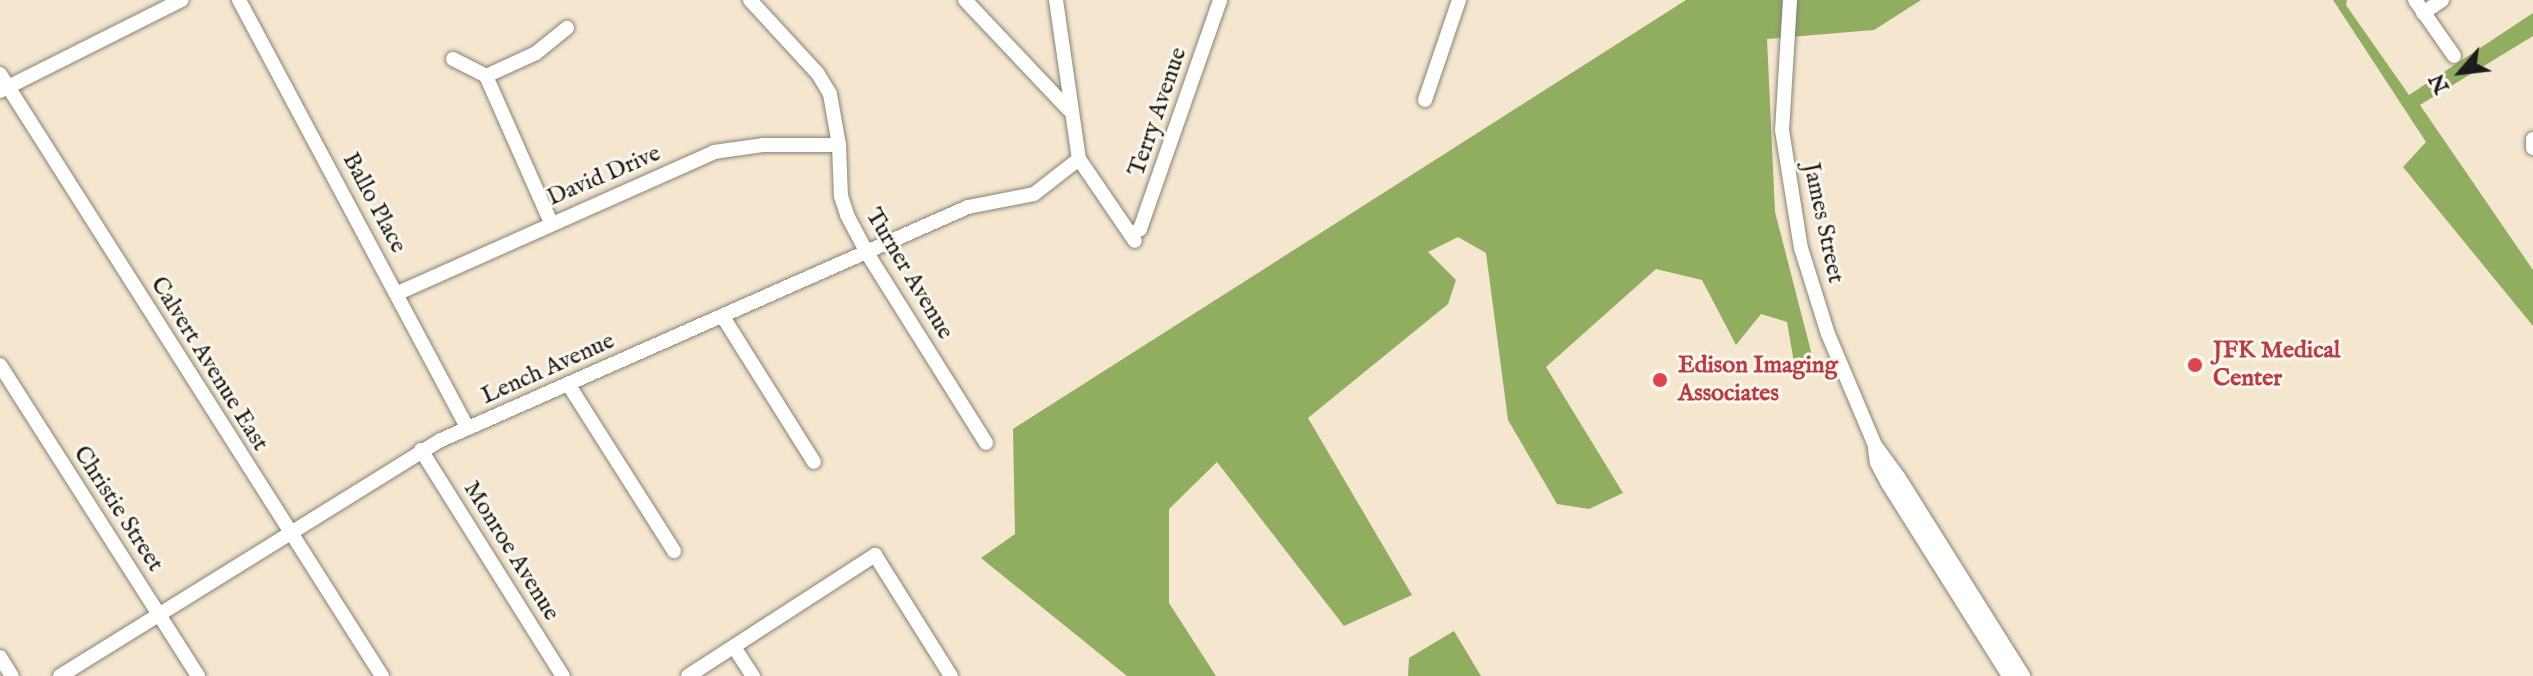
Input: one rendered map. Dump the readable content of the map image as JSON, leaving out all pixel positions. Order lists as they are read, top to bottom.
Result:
{
  "streets": {
    "street": [
      "Terry Avenue",
      "David Drive",
      "Ballo Place",
      "James Street",
      "Turner Avenue",
      "Calvert Avenue East",
      "Lench Avenue",
      "Christie Street",
      "Monroe Avenue"
    ]
  },
  "crossings": [
    ["Terry Avenue", "Lench Avenue"],
    ["David Drive", "Ballo Place"],
    ["David Drive", "Turner Avenue"],
    ["Ballo Place", "Lench Avenue"],
    ["Turner Avenue", "Lench Avenue"],
    ["Calvert Avenue East", "Lench Avenue"],
    ["Lench Avenue", "Christie Street"],
    ["Lench Avenue", "Monroe Avenue"]
  ],
  "places": ["JFK Medical Center", "Edison Imaging Associates"],
  "north": "bottom left"
}
